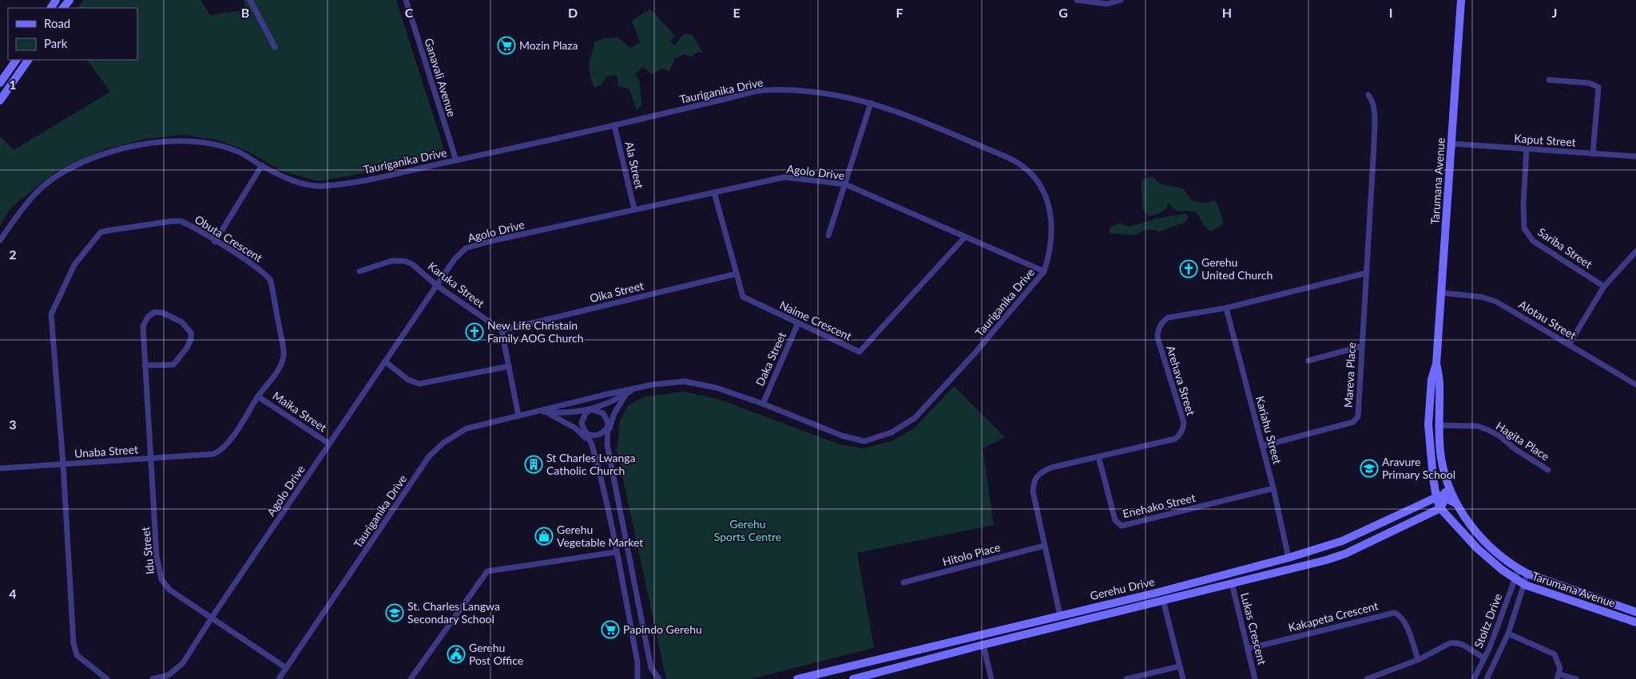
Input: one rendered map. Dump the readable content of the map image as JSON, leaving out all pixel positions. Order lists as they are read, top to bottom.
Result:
{
  "streets": {
    "street": [
      "Ganavali Avenue",
      "Tauriganika Drive",
      "Kaput Street",
      "Ala Street",
      "Agolo Drive",
      "Tarumana Avenue",
      "Obuta Crescent",
      "Sariba Street",
      "Karuka Street",
      "Oika Street",
      "Alotau Street",
      "Naime Crescent",
      "Daka Street",
      "Mareva Place",
      "Arehava Street",
      "Maika Street",
      "Kariahu Street",
      "Hagita Place",
      "Unaba Street",
      "Enehako Street",
      "Idu Street",
      "Hitolo Place",
      "Gerehu Drive",
      "Kakapeta Crescent",
      "Stoltz Drive",
      "Lukas Crescent"
    ]
  },
  "crossings": [
    ["Ganavali Avenue", "Tauriganika Drive"],
    ["Tauriganika Drive", "Ala Street"],
    ["Tauriganika Drive", "Agolo Drive"],
    ["Tauriganika Drive", "Daka Street"],
    ["Tauriganika Drive", "Idu Street"],
    ["Kaput Street", "Tarumana Avenue"],
    ["Kaput Street", "Sariba Street"],
    ["Ala Street", "Agolo Drive"],
    ["Agolo Drive", "Karuka Street"],
    ["Agolo Drive", "Naime Crescent"],
    ["Agolo Drive", "Maika Street"],
    ["Agolo Drive", "Idu Street"],
    ["Tarumana Avenue", "Alotau Street"],
    ["Tarumana Avenue", "Hagita Place"],
    ["Tarumana Avenue", "Gerehu Drive"],
    ["Tarumana Avenue", "Stoltz Drive"],
    ["Obuta Crescent", "Maika Street"],
    ["Obuta Crescent", "Unaba Street"],
    ["Karuka Street", "Oika Street"],
    ["Oika Street", "Naime Crescent"],
    ["Naime Crescent", "Daka Street"],
    ["Mareva Place", "Arehava Street"],
    ["Mareva Place", "Kariahu Street"],
    ["Arehava Street", "Kariahu Street"],
    ["Arehava Street", "Enehako Street"],
    ["Arehava Street", "Hitolo Place"],
    ["Arehava Street", "Gerehu Drive"],
    ["Kariahu Street", "Enehako Street"],
    ["Kariahu Street", "Gerehu Drive"],
    ["Unaba Street", "Idu Street"],
    ["Gerehu Drive", "Lukas Crescent"],
    ["Kakapeta Crescent", "Lukas Crescent"]
  ],
  "parks": ["Gerehu Sports Centre"],
  "places": {
    "supermarket": ["Mozin Plaza", "Papindo Gerehu"],
    "church": ["Gerehu United Church", "New Life Christain Family AOG Church"],
    "building": ["St Charles Lwanga Catholic Church"],
    "school or university": ["Aravure Primary School", "St. Charles Langwa Secondary School"],
    "shop": ["Gerehu Vegetable Market"],
    "public building": ["Gerehu Post Office"]
  },
  "legend": ["Road", "Park"],
  "grid": {
    "columns": [
      "B",
      "C",
      "D",
      "E",
      "F",
      "G",
      "H",
      "I",
      "J"
    ],
    "rows": [
      "1",
      "2",
      "3",
      "4"
    ]
  }
}
